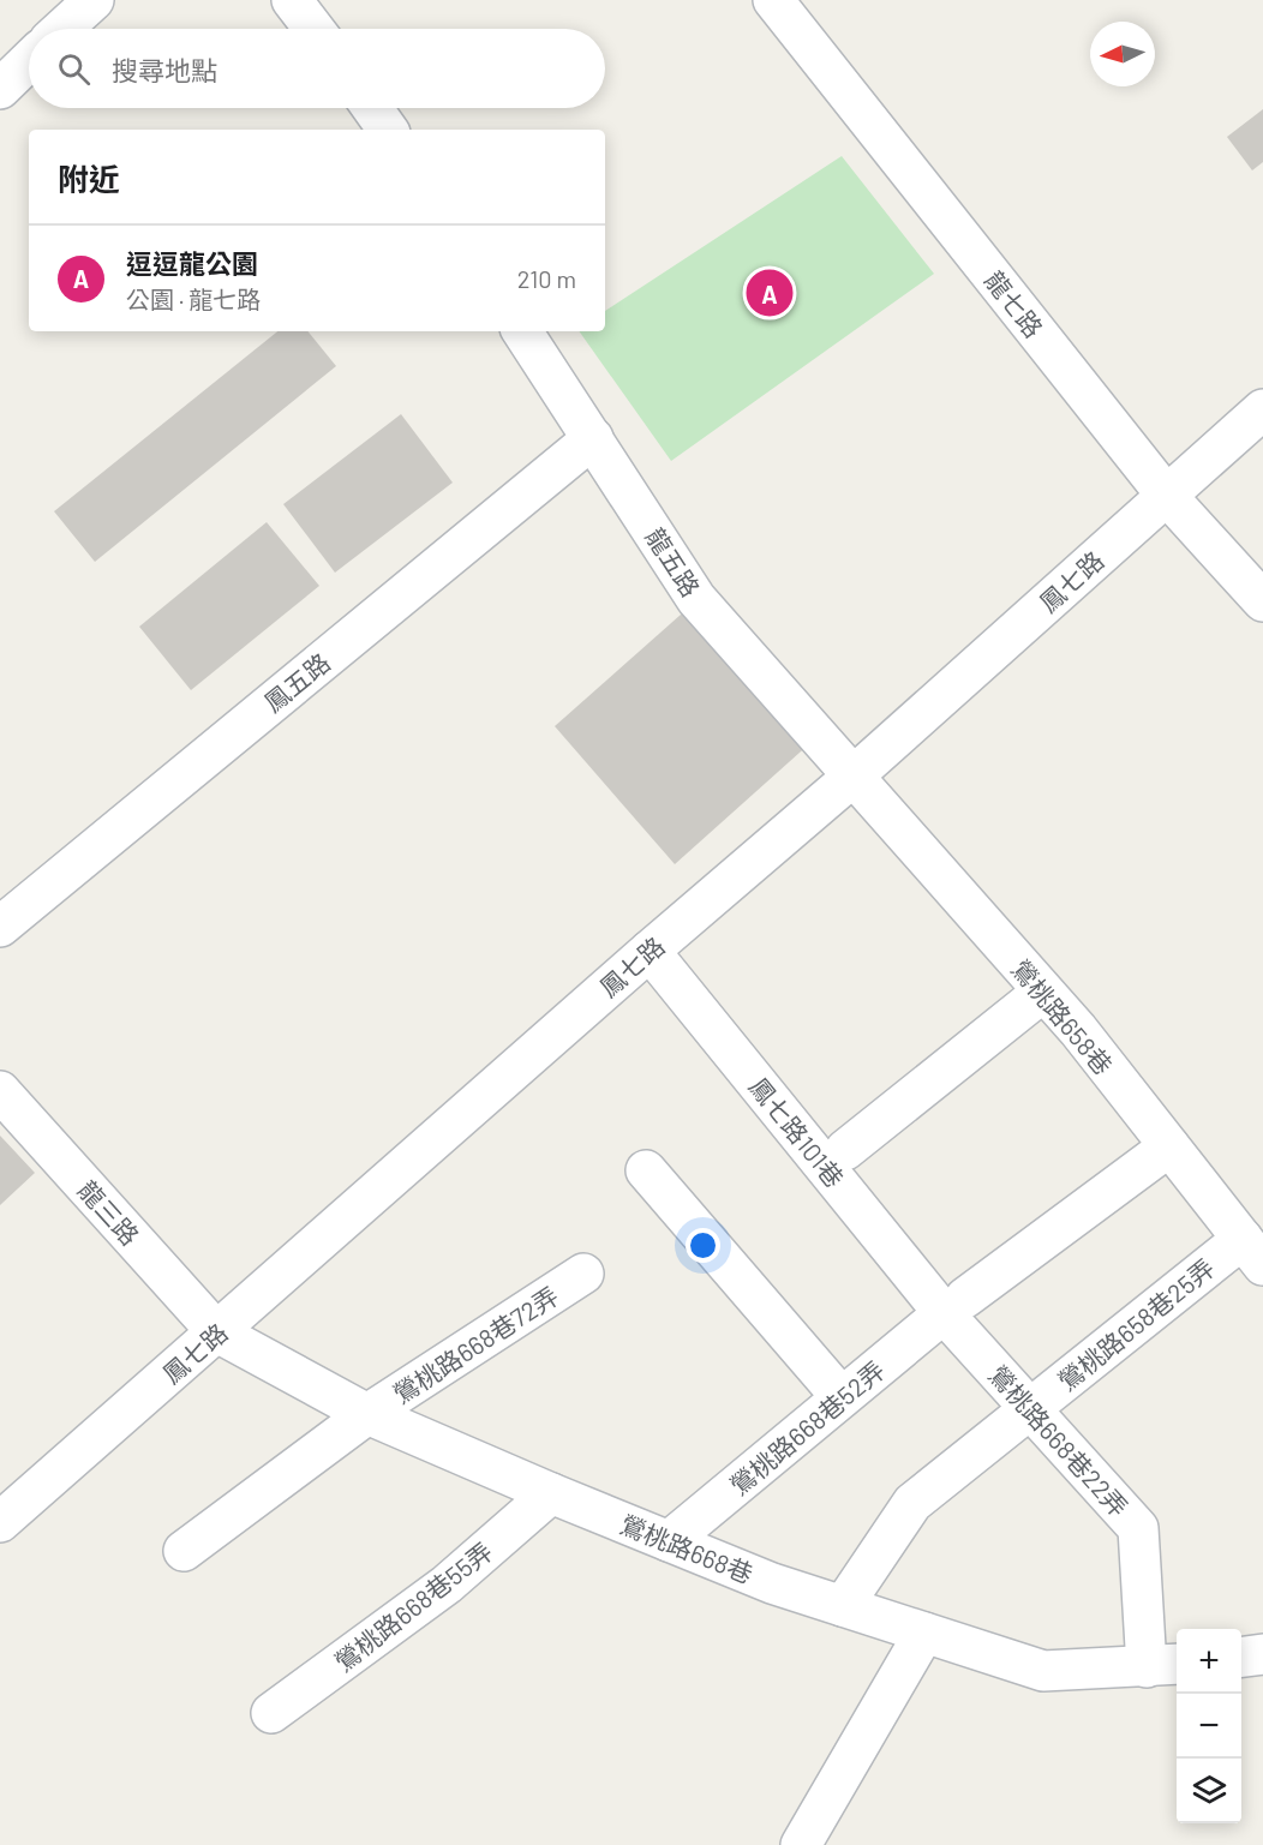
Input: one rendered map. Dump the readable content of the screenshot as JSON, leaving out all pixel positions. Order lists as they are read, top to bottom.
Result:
{
  "streets": {
    "street": [
      "龍七路",
      "龍五路",
      "鳳七路",
      "鳳五路",
      "鶯桃路658巷",
      "鳳七路101巷",
      "龍三路",
      "鶯桃路658巷25弄",
      "鶯桃路668巷72弄",
      "鶯桃路668巷52弄",
      "鶯桃路668巷22弄",
      "鶯桃路668巷",
      "鶯桃路668巷55弄"
    ]
  },
  "crossings": [
    ["龍七路", "鳳七路"],
    ["龍五路", "鳳七路"],
    ["龍五路", "鳳五路"],
    ["龍五路", "鶯桃路658巷"],
    ["鳳七路", "鶯桃路658巷"],
    ["鳳七路", "鳳七路101巷"],
    ["鳳七路", "龍三路"],
    ["鳳七路", "鶯桃路668巷"],
    ["鶯桃路658巷", "鶯桃路658巷25弄"],
    ["鶯桃路658巷", "鶯桃路668巷52弄"],
    ["鳳七路101巷", "鶯桃路668巷52弄"],
    ["鳳七路101巷", "鶯桃路668巷22弄"],
    ["龍三路", "鶯桃路668巷"],
    ["鶯桃路658巷25弄", "鶯桃路668巷22弄"],
    ["鶯桃路658巷25弄", "鶯桃路668巷"],
    ["鶯桃路668巷72弄", "鶯桃路668巷"],
    ["鶯桃路668巷52弄", "鶯桃路668巷22弄"],
    ["鶯桃路668巷52弄", "鶯桃路668巷"],
    ["鶯桃路668巷22弄", "鶯桃路668巷"],
    ["鶯桃路668巷", "鶯桃路668巷55弄"]
  ],
  "north": "left",
  "page": {
    "search": "搜尋地點",
    "heading": "附近",
    "list": [
      {
        "mark": "A",
        "name": "逗逗龍公園",
        "note": "公園 · 龍七路",
        "value": "210 m"
      }
    ],
    "pins": "A",
    "map_buttons": ["+", "−"]
  }
}
